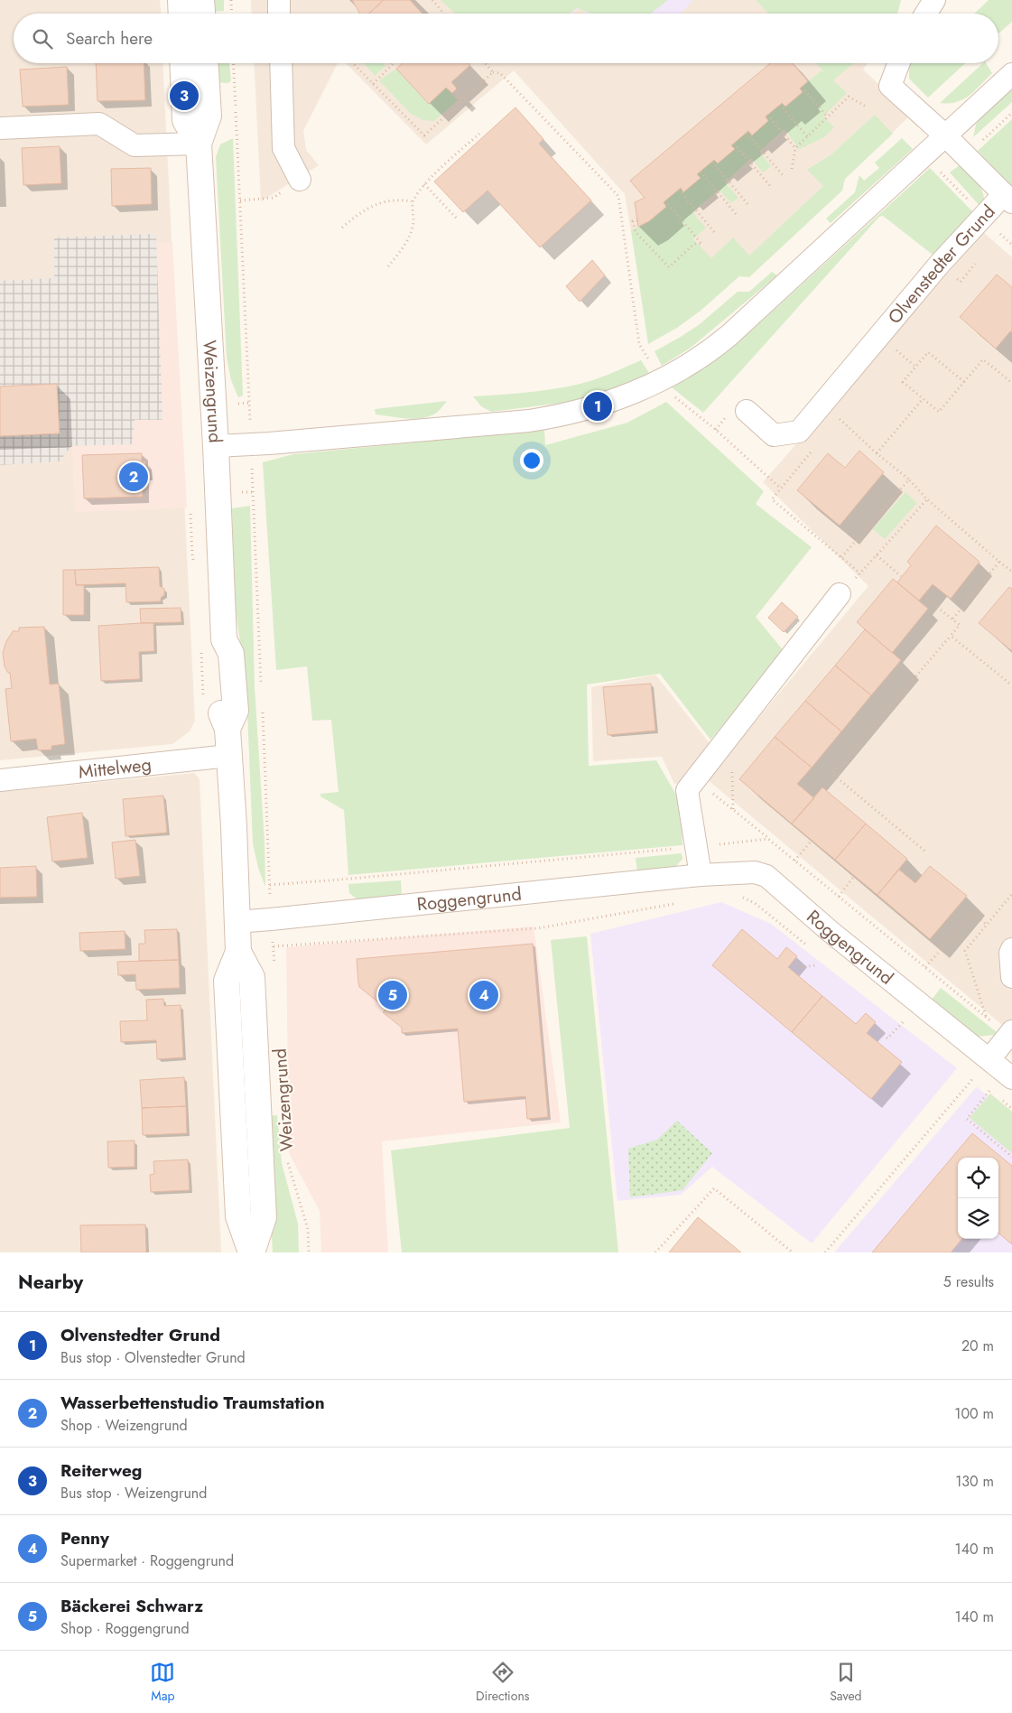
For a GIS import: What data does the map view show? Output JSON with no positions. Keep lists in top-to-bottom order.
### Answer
{
  "streets": {
    "main road": ["Weizengrund"],
    "street": ["Olvenstedter Grund", "Mittelweg", "Roggengrund"]
  },
  "crossings": [
    ["Weizengrund", "Mittelweg"],
    ["Weizengrund", "Roggengrund"]
  ],
  "page": {
    "search": "Search here",
    "pins": [
      "3",
      "1",
      "2",
      "4",
      "5"
    ],
    "heading": ["Nearby", "5 results"],
    "list": [
      {
        "mark": "1",
        "name": "Olvenstedter Grund",
        "note": "Bus stop · Olvenstedter Grund",
        "value": "20 m"
      },
      {
        "mark": "2",
        "name": "Wasserbettenstudio Traumstation",
        "note": "Shop · Weizengrund",
        "value": "100 m"
      },
      {
        "mark": "3",
        "name": "Reiterweg",
        "note": "Bus stop · Weizengrund",
        "value": "130 m"
      },
      {
        "mark": "4",
        "name": "Penny",
        "note": "Supermarket · Roggengrund",
        "value": "140 m"
      },
      {
        "mark": "5",
        "name": "Bäckerei Schwarz",
        "note": "Shop · Roggengrund",
        "value": "140 m"
      }
    ],
    "nav": ["Map", "Directions", "Saved"]
  }
}
